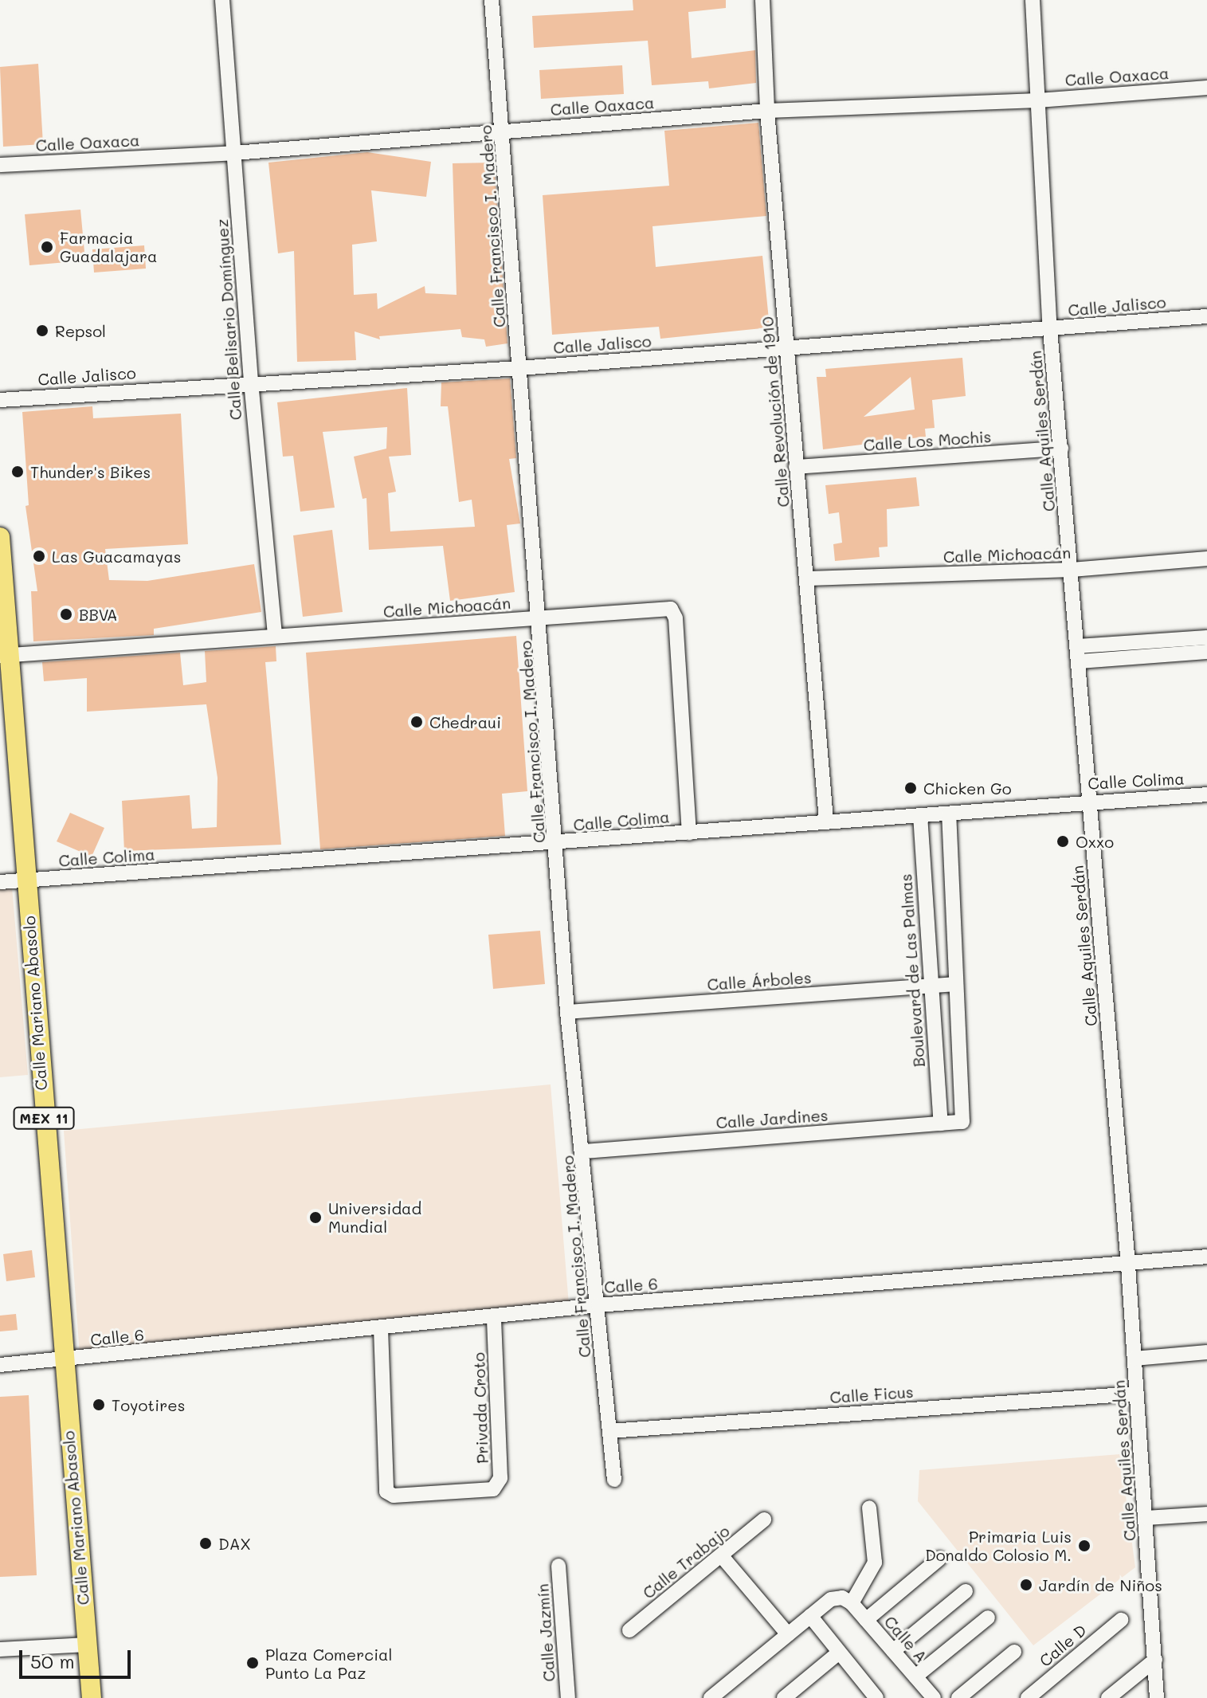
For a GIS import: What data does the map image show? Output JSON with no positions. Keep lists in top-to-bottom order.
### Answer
{
  "streets": {
    "main road": ["Calle Mariano Abasolo", "MEX 11"],
    "street": [
      "Calle Oaxaca",
      "Calle Francisco I. Madero",
      "Calle Jalisco",
      "Calle Belisario Domínguez",
      "Calle Revolución de 1910",
      "Calle Aquiles Serdán",
      "Calle Los Mochis",
      "Calle Michoacán",
      "Calle Colima",
      "Boulevard de Las Palmas",
      "Calle Árboles",
      "Calle Jardines",
      "Calle 6",
      "Calle Ficus",
      "Privada Croto",
      "Calle Trabajo",
      "Calle Jazmín",
      "Calle A",
      "Calle D"
    ]
  },
  "crossings": [
    ["Calle Oaxaca", "Calle Francisco I. Madero"],
    ["Calle Oaxaca", "Calle Belisario Domínguez"],
    ["Calle Oaxaca", "Calle Revolución de 1910"],
    ["Calle Oaxaca", "Calle Aquiles Serdán"],
    ["Calle Francisco I. Madero", "Calle Jalisco"],
    ["Calle Francisco I. Madero", "Calle Michoacán"],
    ["Calle Francisco I. Madero", "Calle Colima"],
    ["Calle Francisco I. Madero", "Calle Árboles"],
    ["Calle Francisco I. Madero", "Calle Jardines"],
    ["Calle Francisco I. Madero", "Calle 6"],
    ["Calle Francisco I. Madero", "Calle Ficus"],
    ["Calle Jalisco", "Calle Belisario Domínguez"],
    ["Calle Jalisco", "Calle Revolución de 1910"],
    ["Calle Jalisco", "Calle Aquiles Serdán"],
    ["Calle Belisario Domínguez", "Calle Michoacán"],
    ["Calle Revolución de 1910", "Calle Los Mochis"],
    ["Calle Revolución de 1910", "Calle Michoacán"],
    ["Calle Revolución de 1910", "Calle Colima"],
    ["Calle Aquiles Serdán", "Calle Los Mochis"],
    ["Calle Aquiles Serdán", "Calle Michoacán"],
    ["Calle Aquiles Serdán", "Calle Colima"],
    ["Calle Aquiles Serdán", "Calle 6"],
    ["Calle Aquiles Serdán", "Calle Ficus"],
    ["Calle Michoacán", "Calle Colima"],
    ["Calle Michoacán", "Calle Mariano Abasolo"],
    ["Calle Colima", "Boulevard de Las Palmas"],
    ["Calle Colima", "Calle Mariano Abasolo"],
    ["Boulevard de Las Palmas", "Calle Árboles"],
    ["Boulevard de Las Palmas", "Calle Jardines"],
    ["Calle Árboles", "Calle Jardines"],
    ["Calle Mariano Abasolo", "Calle 6"],
    ["Calle 6", "Privada Croto"]
  ],
  "places": [
    "Farmacia Guadalajara",
    "Repsol",
    "Thunder's Bikes",
    "Las Guacamayas",
    "BBVA",
    "Chedraui",
    "Chicken Go",
    "Oxxo",
    "Universidad Mundial",
    "Toyotires",
    "DAX",
    "Primaria Luis Donaldo Colosio M.",
    "Jardín de Niños",
    "Plaza Comercial Punto La Paz"
  ],
  "scale_bar": "50 m"
}
